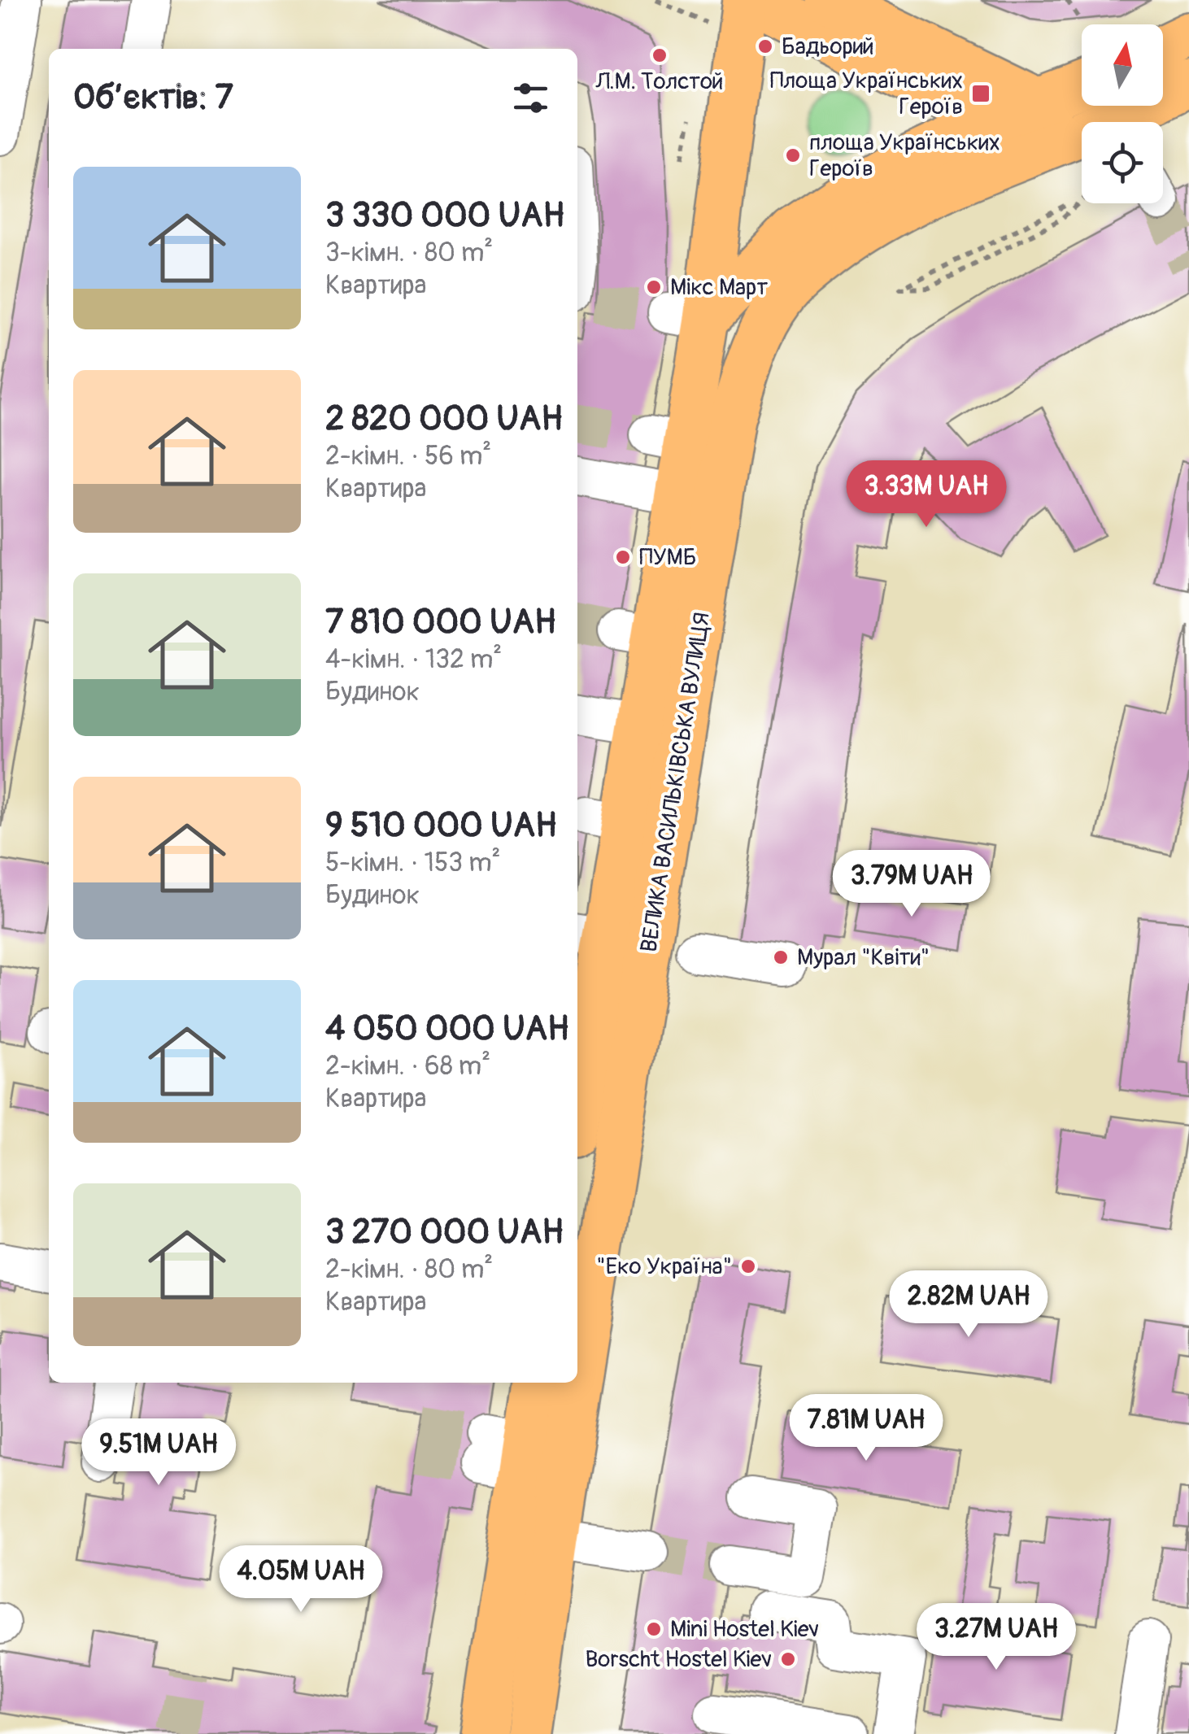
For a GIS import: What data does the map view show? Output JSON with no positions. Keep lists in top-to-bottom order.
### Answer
{
  "streets": {
    "main road": ["ВЕЛИКА ВАСИЛЬКІВСЬКА ВУЛИЦЯ"]
  },
  "places": {
    "other": [
      "Бадьорий",
      "Л.М. Толстой",
      "площа Українських Героїв",
      "Мікс Март",
      "ПУМБ",
      "Мурал \"Квіти\"",
      "\"Еко Україна\"",
      "Mini Hostel Kiev",
      "Borscht Hostel Kiev"
    ],
    "transit": ["Площа Українських Героїв"]
  },
  "north": "top",
  "page": {
    "heading": "Об’єктів: 7",
    "list": [
      {
        "name": "3 330 000 UAH",
        "note": "3-кімн. · 80 m² · Квартира"
      },
      {
        "name": "2 820 000 UAH",
        "note": "2-кімн. · 56 m² · Квартира"
      },
      {
        "name": "7 810 000 UAH",
        "note": "4-кімн. · 132 m² · Будинок"
      },
      {
        "name": "9 510 000 UAH",
        "note": "5-кімн. · 153 m² · Будинок"
      },
      {
        "name": "4 050 000 UAH",
        "note": "2-кімн. · 68 m² · Квартира"
      },
      {
        "name": "3 270 000 UAH",
        "note": "2-кімн. · 80 m² · Квартира"
      }
    ],
    "price": [
      "3.33M UAH",
      "3.79M UAH",
      "2.82M UAH",
      "7.81M UAH",
      "9.51M UAH",
      "4.05M UAH",
      "3.27M UAH"
    ]
  }
}
